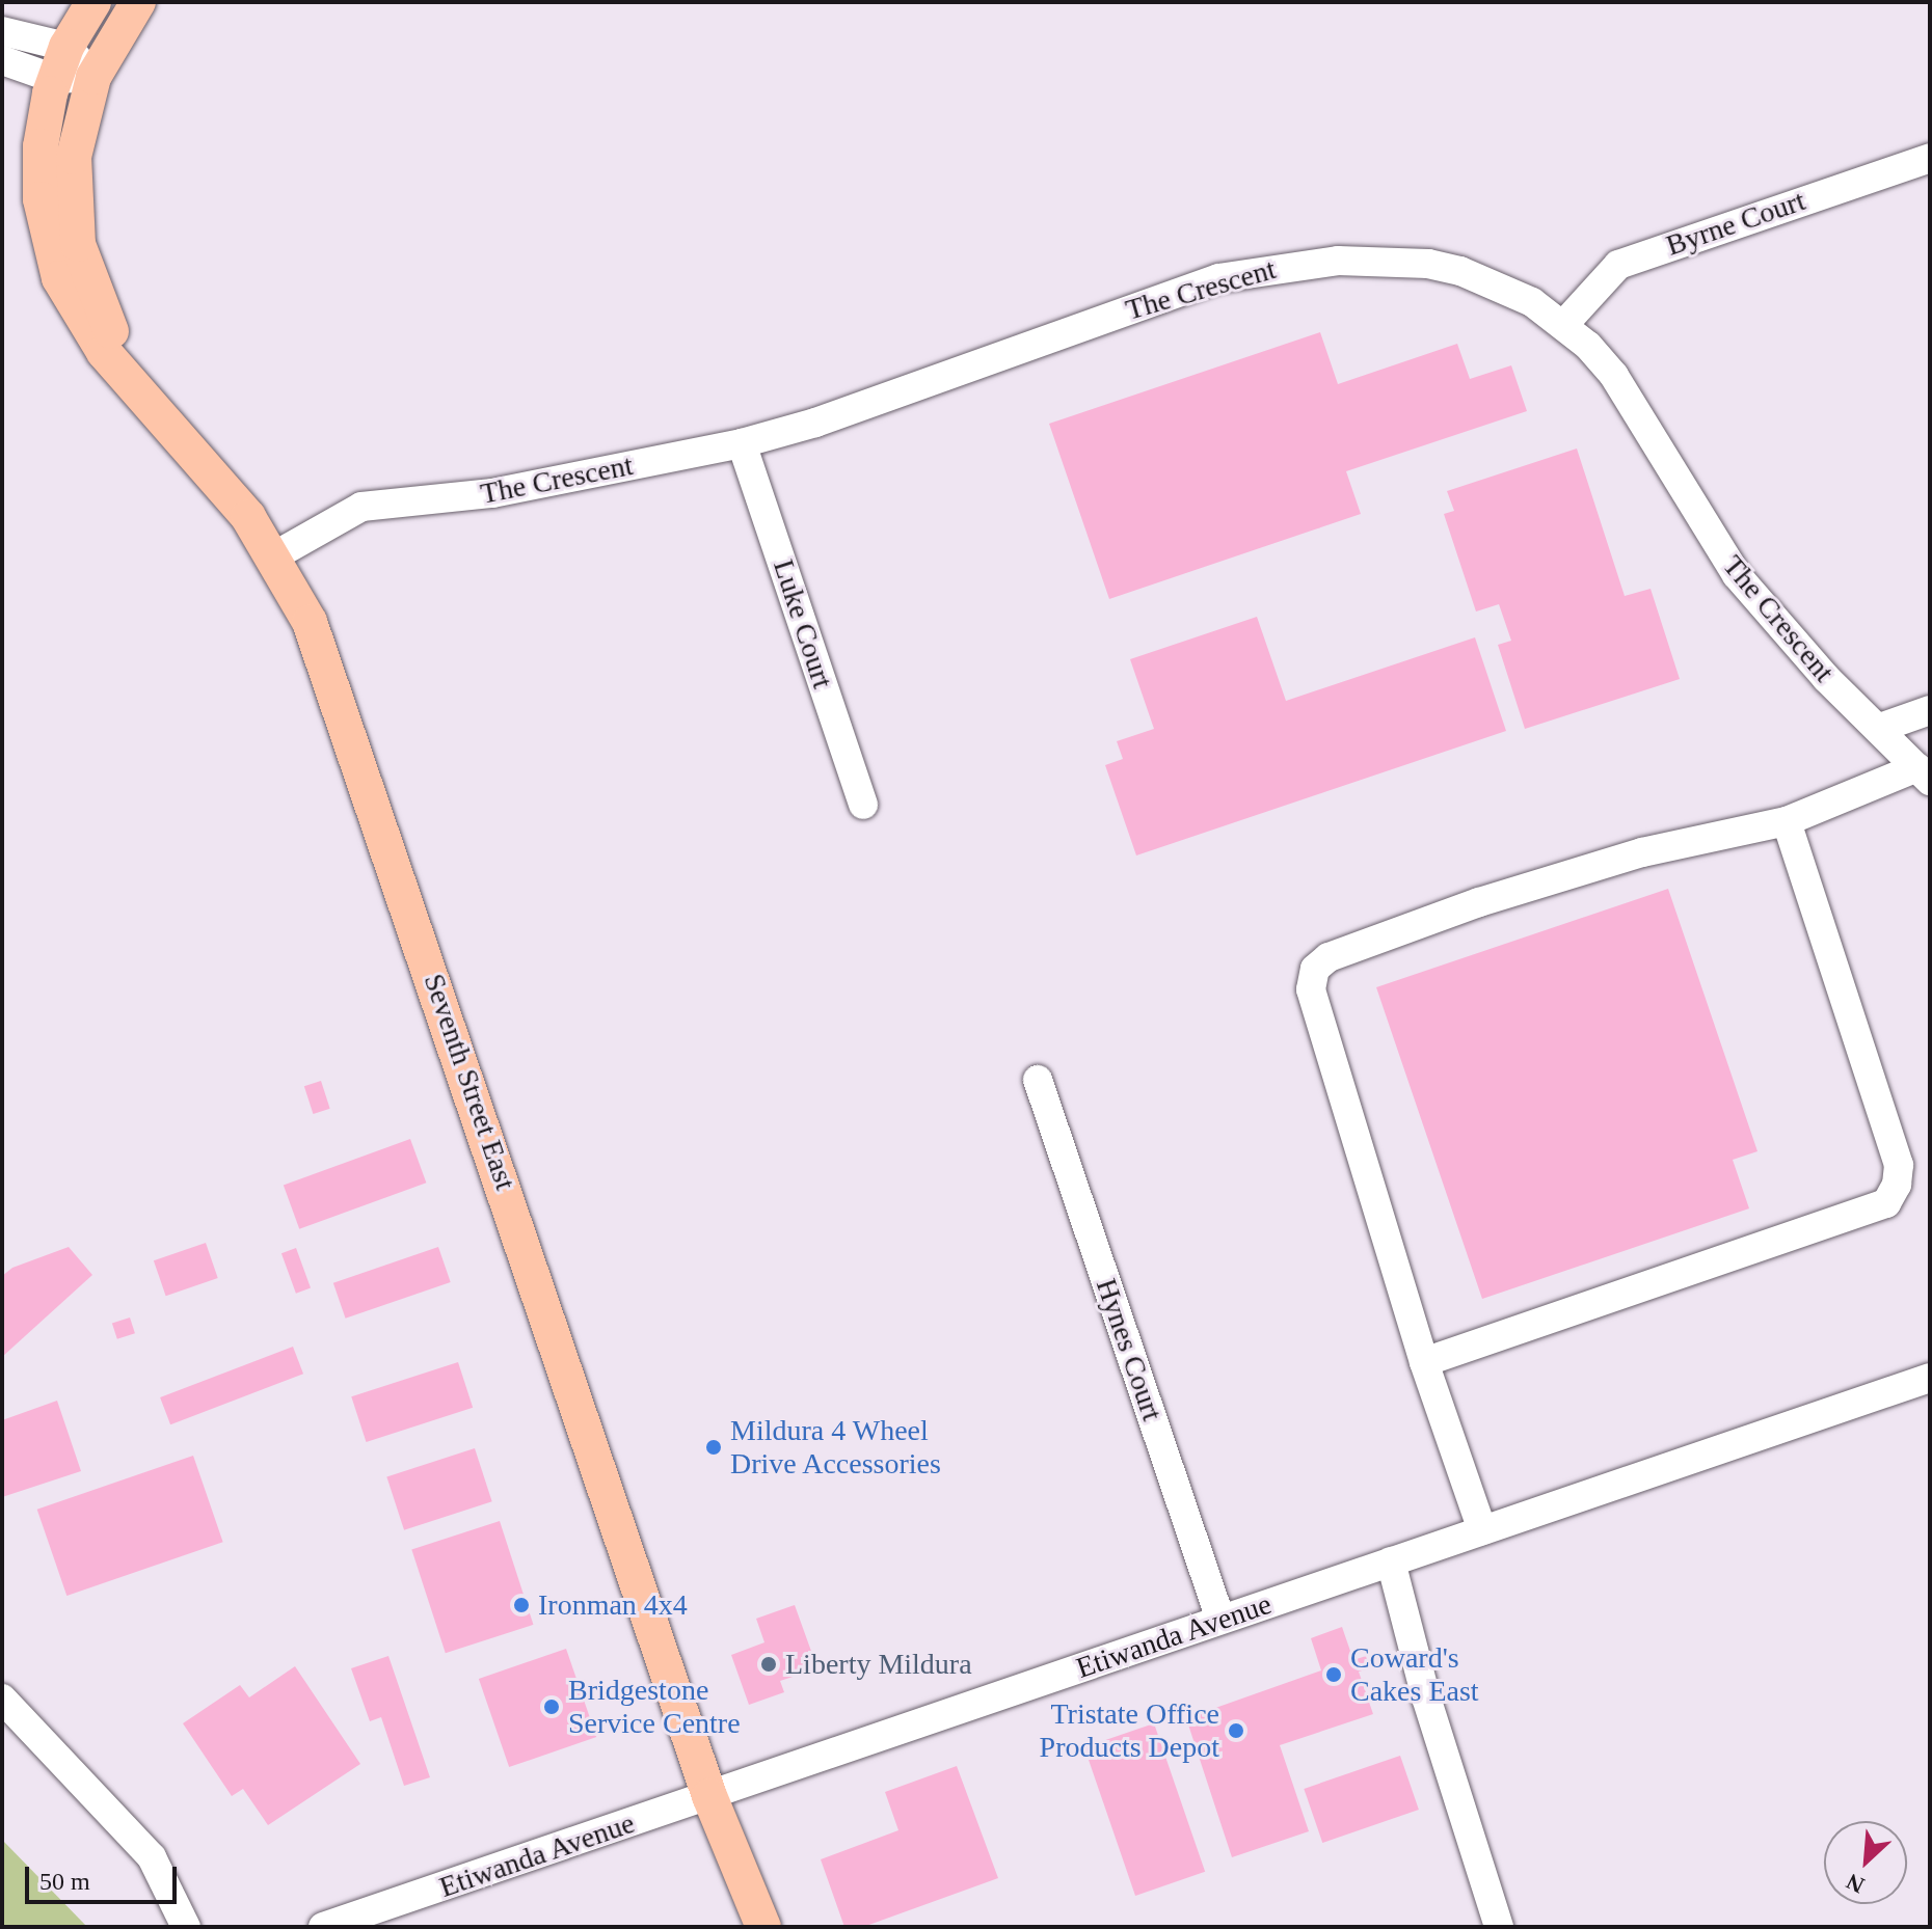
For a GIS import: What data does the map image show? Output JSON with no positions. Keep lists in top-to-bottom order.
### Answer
{
  "streets": {
    "main road": ["Seventh Street East"],
    "street": [
      "Byrne Court",
      "The Crescent",
      "Luke Court",
      "Hynes Court",
      "Etiwanda Avenue"
    ]
  },
  "crossings": [
    ["Byrne Court", "The Crescent"],
    ["The Crescent", "Luke Court"],
    ["The Crescent", "Seventh Street East"],
    ["Seventh Street East", "Etiwanda Avenue"],
    ["Hynes Court", "Etiwanda Avenue"]
  ],
  "places": [
    "Mildura 4 Wheel Drive Accessories",
    "Ironman 4x4",
    "Liberty Mildura",
    "Coward's Cakes East",
    "Bridgestone Service Centre",
    "Tristate Office Products Depot"
  ],
  "scale_bar": "50 m",
  "north": "bottom left"
}
